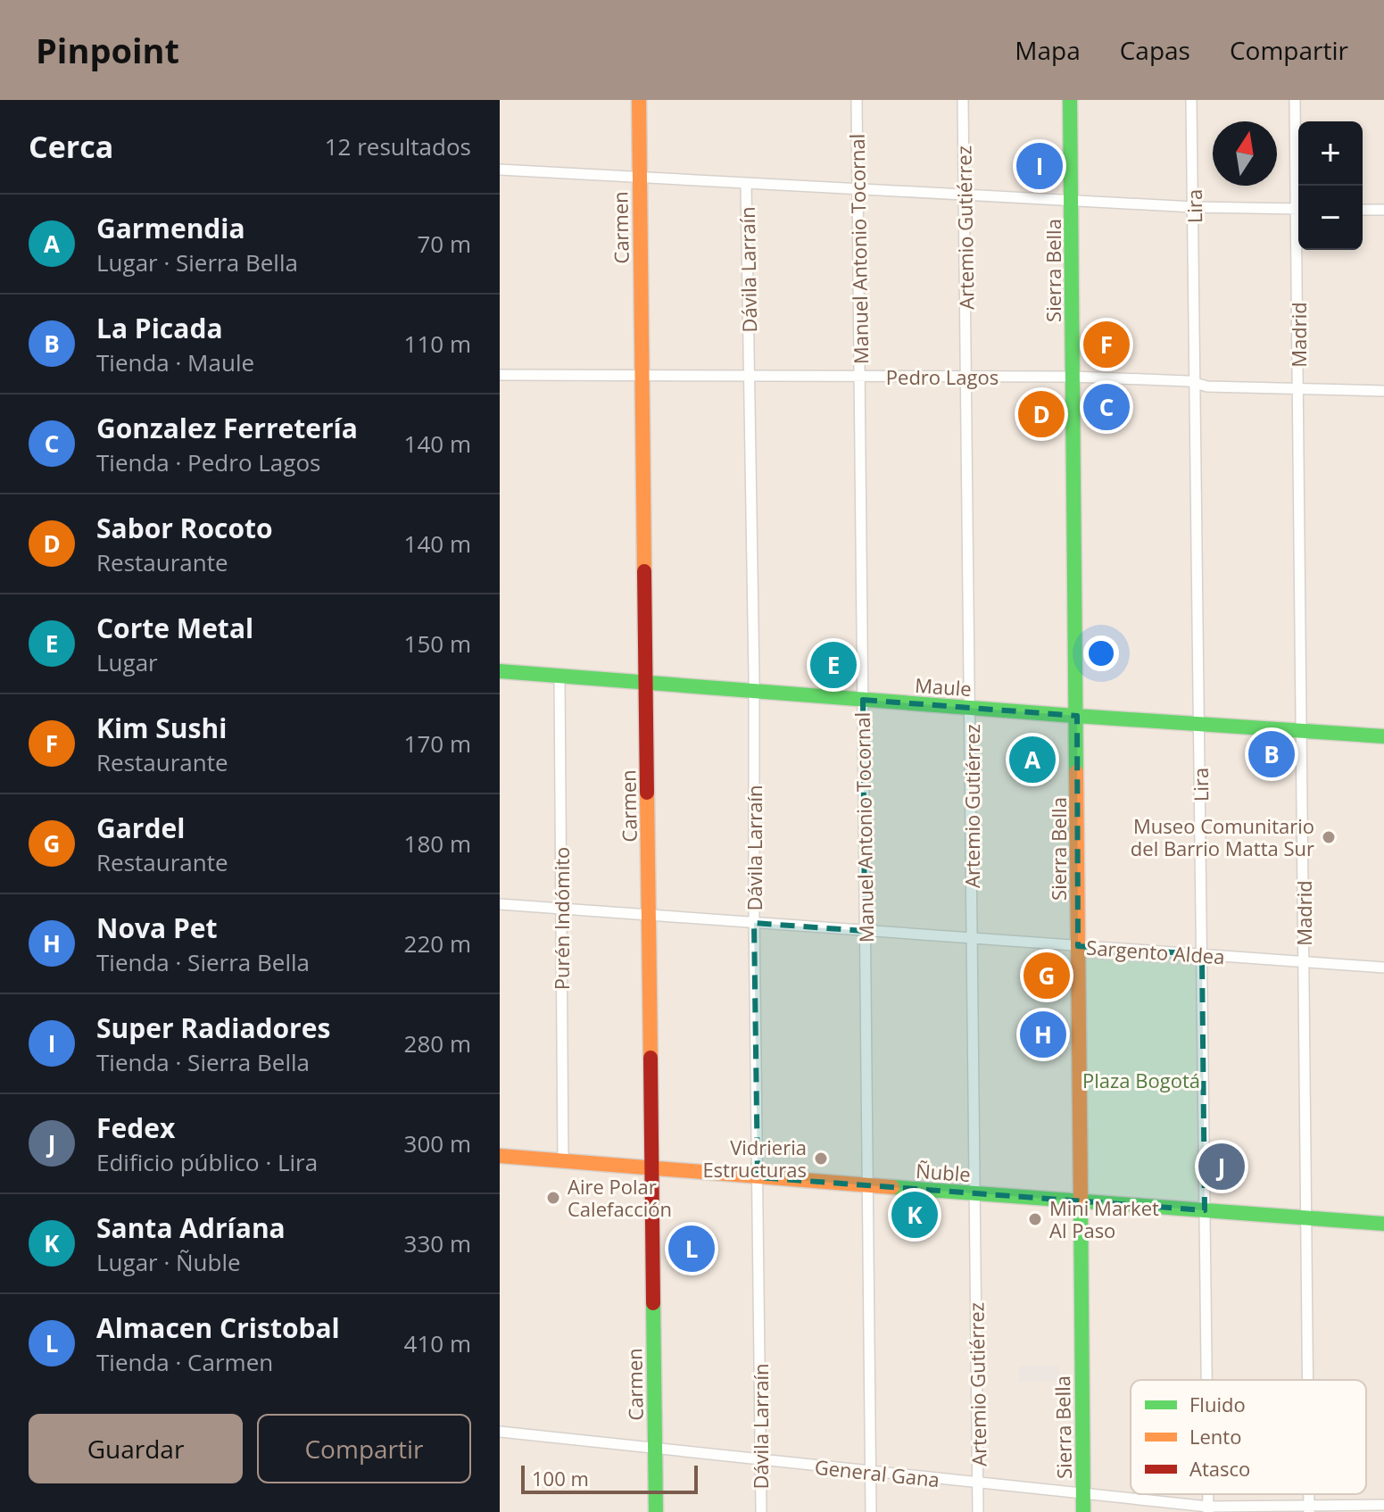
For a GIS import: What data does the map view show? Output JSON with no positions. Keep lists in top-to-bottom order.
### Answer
{
  "streets": {
    "main road": [
      "Carmen",
      "Sierra Bella",
      "Maule",
      "Ñuble"
    ],
    "street": [
      "Lira",
      "Artemio Gutiérrez",
      "Manuel Antonio Tocornal",
      "Dávila Larraín",
      "Madrid",
      "Pedro Lagos",
      "Purén Indómito",
      "Sargento Aldea",
      "General Gana"
    ]
  },
  "crossings": [
    ["Lira", "Pedro Lagos"],
    ["Lira", "Maule"],
    ["Lira", "Sargento Aldea"],
    ["Lira", "Ñuble"],
    ["Carmen", "Pedro Lagos"],
    ["Carmen", "Maule"],
    ["Carmen", "Sargento Aldea"],
    ["Carmen", "Ñuble"],
    ["Carmen", "General Gana"],
    ["Artemio Gutiérrez", "Pedro Lagos"],
    ["Artemio Gutiérrez", "Maule"],
    ["Artemio Gutiérrez", "Sargento Aldea"],
    ["Artemio Gutiérrez", "Ñuble"],
    ["Artemio Gutiérrez", "General Gana"],
    ["Manuel Antonio Tocornal", "Pedro Lagos"],
    ["Manuel Antonio Tocornal", "Maule"],
    ["Manuel Antonio Tocornal", "Sargento Aldea"],
    ["Manuel Antonio Tocornal", "Ñuble"],
    ["Manuel Antonio Tocornal", "General Gana"],
    ["Dávila Larraín", "Pedro Lagos"],
    ["Dávila Larraín", "Maule"],
    ["Dávila Larraín", "Sargento Aldea"],
    ["Dávila Larraín", "Ñuble"],
    ["Dávila Larraín", "General Gana"],
    ["Sierra Bella", "Pedro Lagos"],
    ["Sierra Bella", "Maule"],
    ["Sierra Bella", "Sargento Aldea"],
    ["Sierra Bella", "Ñuble"],
    ["Sierra Bella", "General Gana"],
    ["Madrid", "Pedro Lagos"],
    ["Madrid", "Maule"],
    ["Madrid", "Sargento Aldea"],
    ["Madrid", "Ñuble"],
    ["Maule", "Purén Indómito"],
    ["Purén Indómito", "Sargento Aldea"],
    ["Purén Indómito", "Ñuble"]
  ],
  "parks": ["Plaza Bogotá"],
  "places": [
    "Museo Comunitario del Barrio Matta Sur",
    "Vidrieria Estructuras",
    "Aire Polar Calefacción",
    "Mini Market Al Paso"
  ],
  "legend": ["Fluido", "Lento", "Atasco"],
  "scale_bar": "100 m",
  "north": "top",
  "page": {
    "header": "Pinpoint",
    "nav": ["Mapa", "Capas", "Compartir"],
    "heading": ["Cerca", "12 resultados"],
    "map_buttons": ["+", "−"],
    "pins": [
      "I",
      "F",
      "C",
      "D",
      "E",
      "B",
      "A",
      "G",
      "H",
      "J",
      "K",
      "L"
    ],
    "list": [
      {
        "mark": "A",
        "name": "Garmendia",
        "note": "Lugar · Sierra Bella",
        "value": "70 m"
      },
      {
        "mark": "B",
        "name": "La Picada",
        "note": "Tienda · Maule",
        "value": "110 m"
      },
      {
        "mark": "C",
        "name": "Gonzalez Ferretería",
        "note": "Tienda · Pedro Lagos",
        "value": "140 m"
      },
      {
        "mark": "D",
        "name": "Sabor Rocoto",
        "note": "Restaurante",
        "value": "140 m"
      },
      {
        "mark": "E",
        "name": "Corte Metal",
        "note": "Lugar",
        "value": "150 m"
      },
      {
        "mark": "F",
        "name": "Kim Sushi",
        "note": "Restaurante",
        "value": "170 m"
      },
      {
        "mark": "G",
        "name": "Gardel",
        "note": "Restaurante",
        "value": "180 m"
      },
      {
        "mark": "H",
        "name": "Nova Pet",
        "note": "Tienda · Sierra Bella",
        "value": "220 m"
      },
      {
        "mark": "I",
        "name": "Super Radiadores",
        "note": "Tienda · Sierra Bella",
        "value": "280 m"
      },
      {
        "mark": "J",
        "name": "Fedex",
        "note": "Edificio público · Lira",
        "value": "300 m"
      },
      {
        "mark": "K",
        "name": "Santa Adríana",
        "note": "Lugar · Ñuble",
        "value": "330 m"
      },
      {
        "mark": "L",
        "name": "Almacen Cristobal",
        "note": "Tienda · Carmen",
        "value": "410 m"
      }
    ],
    "buttons": ["Guardar", "Compartir"],
    "scale": "100 m"
  }
}
